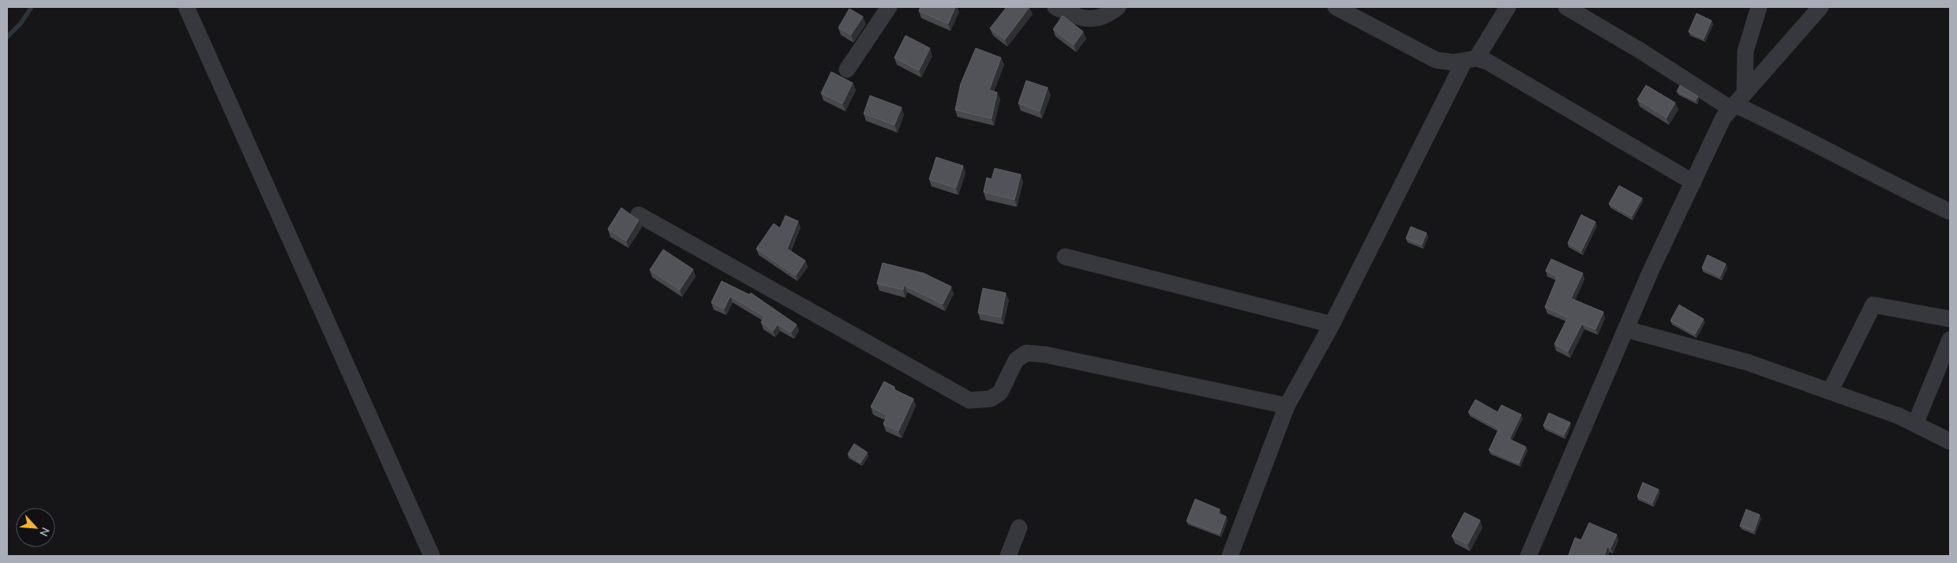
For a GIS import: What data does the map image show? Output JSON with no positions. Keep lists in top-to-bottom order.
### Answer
{
  "north": "bottom right"
}
